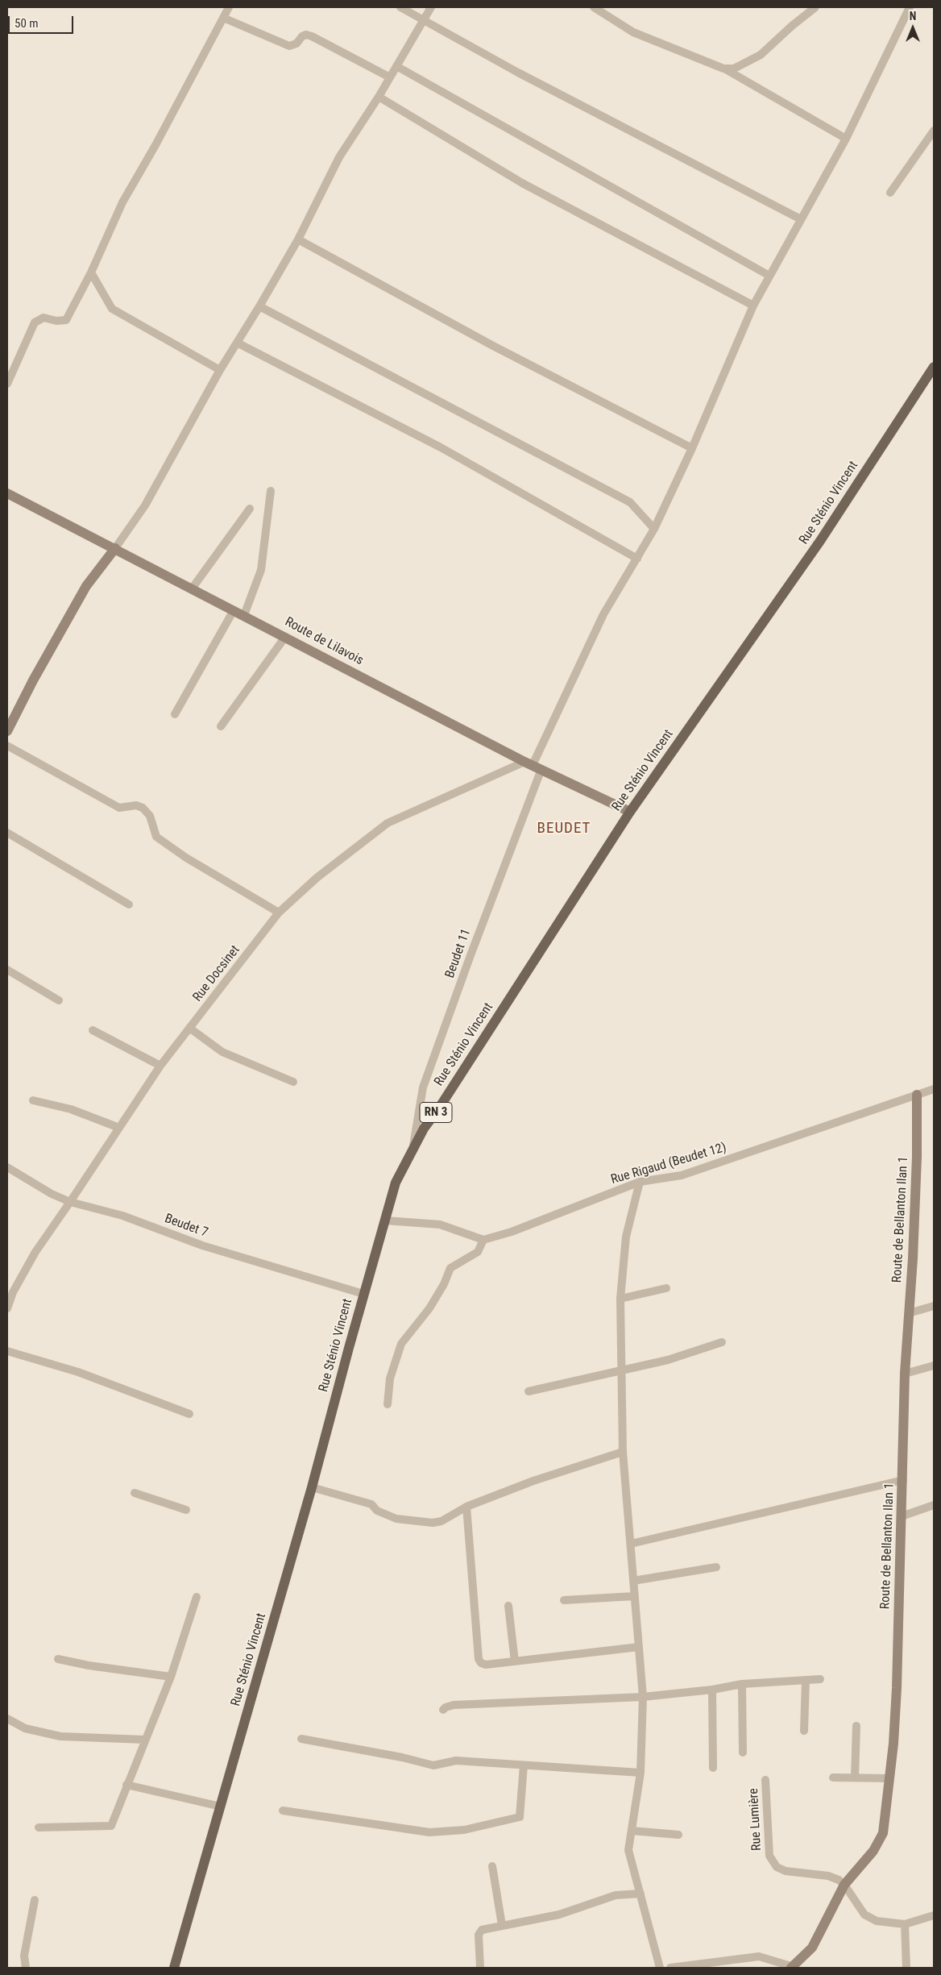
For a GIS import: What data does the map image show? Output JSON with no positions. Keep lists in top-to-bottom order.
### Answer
{
  "streets": {
    "main road": ["Rue Sténio Vincent", "RN 3"],
    "street": [
      "Route de Lilavois",
      "Beudet 11",
      "Rue Docsinet",
      "Rue Rigaud (Beudet 12)",
      "Route de Bellanton Ilan 1",
      "Beudet 7",
      "Rue Lumière"
    ]
  },
  "crossings": [
    ["Rue Sténio Vincent", "Route de Lilavois"],
    ["Rue Sténio Vincent", "Beudet 11"],
    ["Rue Sténio Vincent", "Beudet 7"],
    ["Route de Lilavois", "Beudet 11"],
    ["Route de Lilavois", "Rue Docsinet"],
    ["Beudet 11", "Rue Docsinet"],
    ["Rue Docsinet", "Beudet 7"],
    ["Rue Rigaud (Beudet 12)", "Route de Bellanton Ilan 1"],
    ["Route de Bellanton Ilan 1", "Rue Lumière"]
  ],
  "districts": ["BEUDET"],
  "scale_bar": "50 m",
  "north": "top"
}
